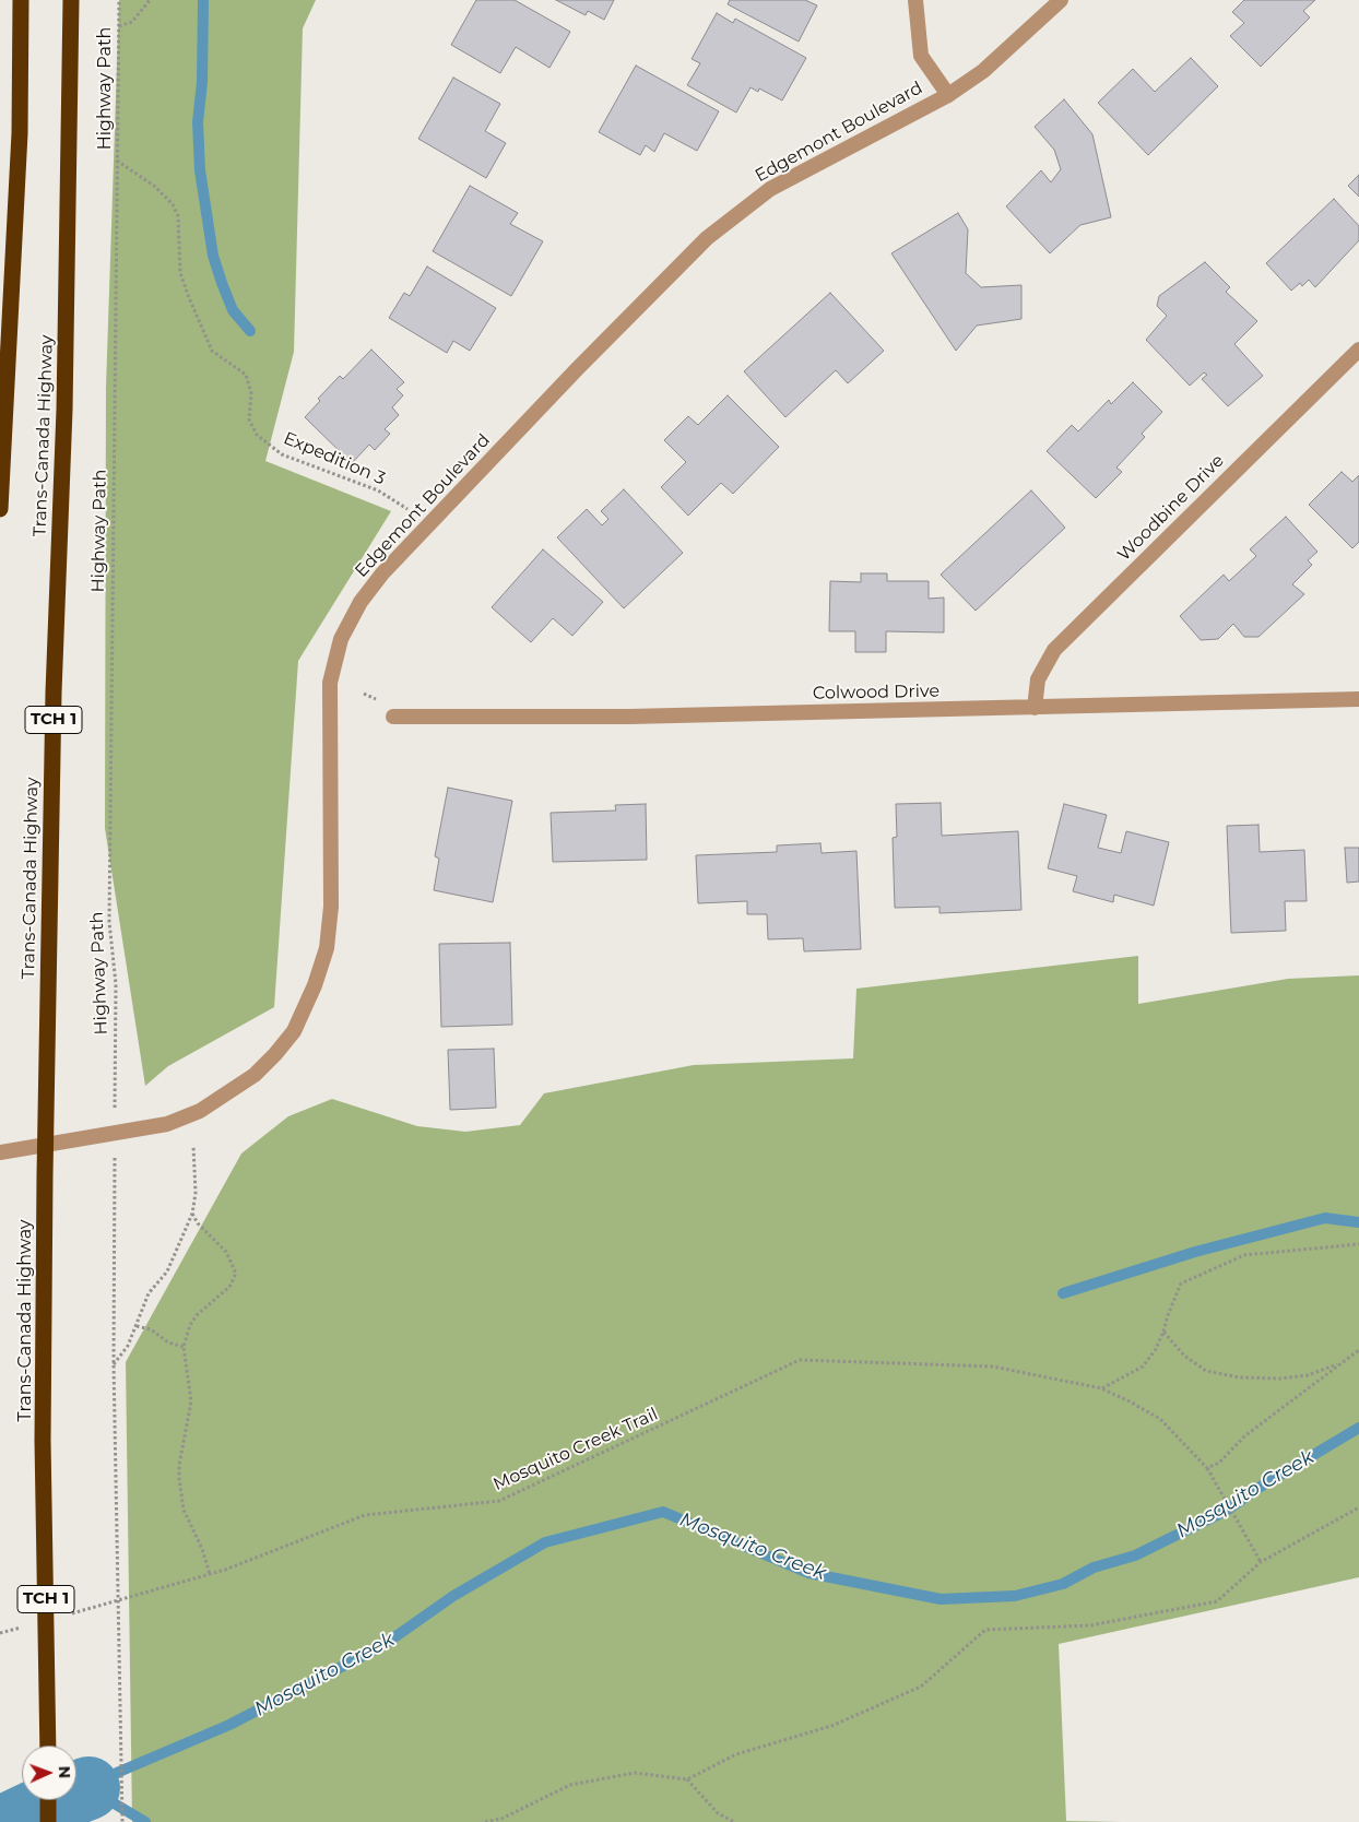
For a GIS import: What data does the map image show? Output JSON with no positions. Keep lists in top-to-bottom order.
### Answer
{
  "streets": {
    "highway": ["Trans-Canada Highway", "TCH 1"],
    "street": ["Edgemont Boulevard", "Woodbine Drive", "Colwood Drive"],
    "path": ["Highway Path", "Expedition 3", "Mosquito Creek Trail"]
  },
  "crossings": [
    ["Highway Path", "Expedition 3"],
    ["Edgemont Boulevard", "Expedition 3"],
    ["Woodbine Drive", "Colwood Drive"]
  ],
  "water": ["Mosquito Creek"],
  "north": "right"
}
